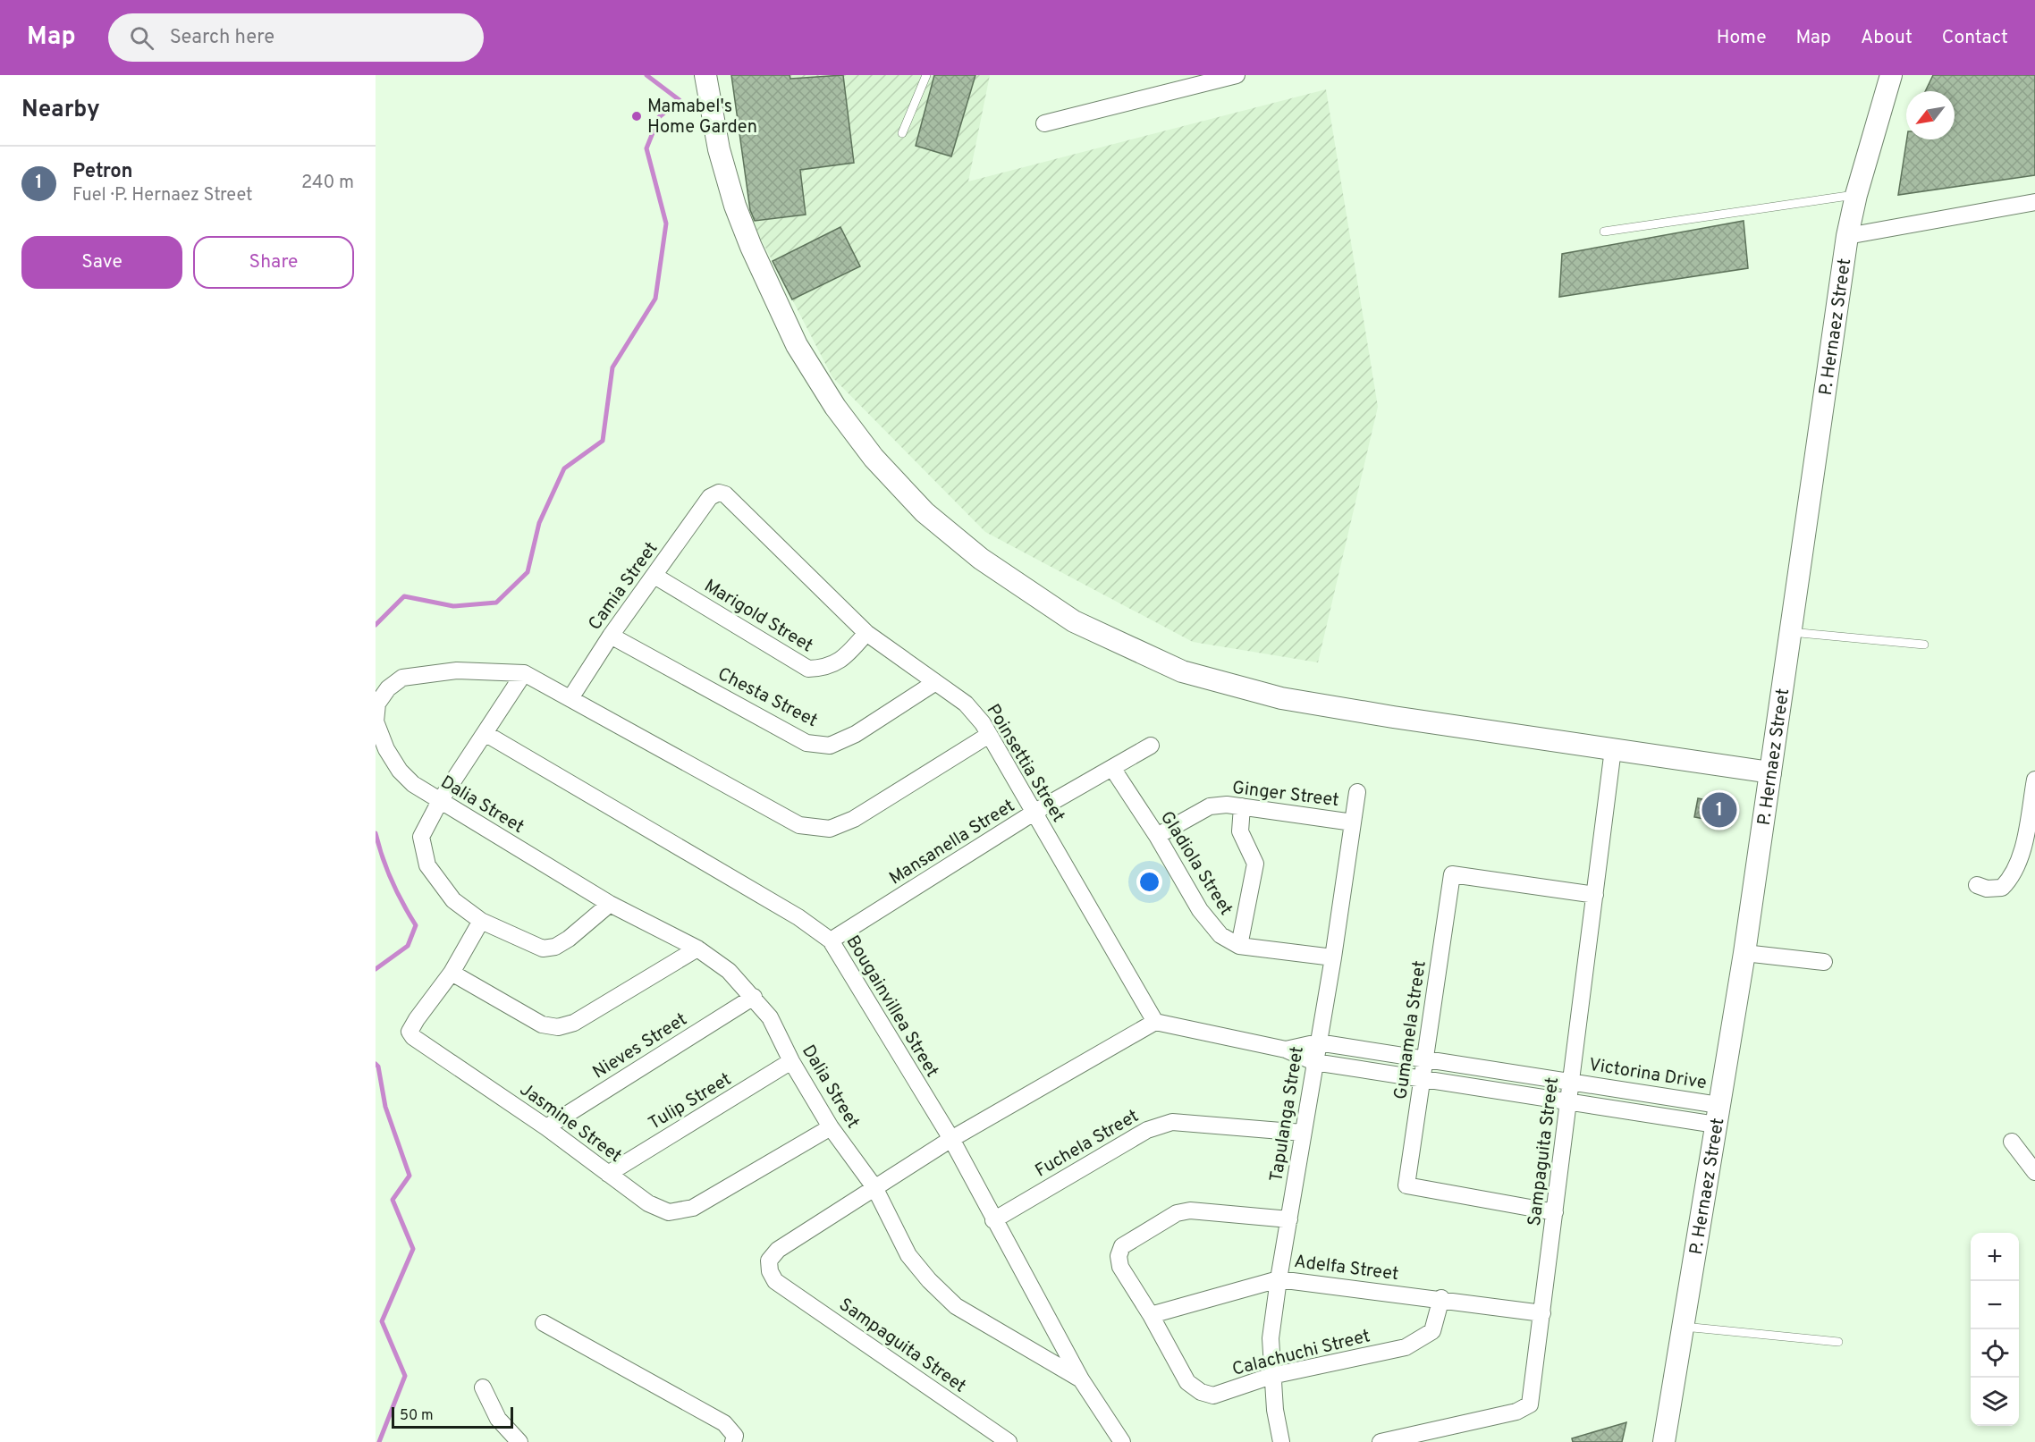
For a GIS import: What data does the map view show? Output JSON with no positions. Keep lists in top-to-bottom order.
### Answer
{
  "streets": {
    "street": [
      "P. Hernaez Street",
      "Camia Street",
      "Marigold Street",
      "Chesta Street",
      "Poinsettia Street",
      "Ginger Street",
      "Dalia Street",
      "Mansanella Street",
      "Gladiola Street",
      "Bougainvillea Street",
      "Gumamela Street",
      "Nieves Street",
      "Victorina Drive",
      "Tulip Street",
      "Tapulanga Street",
      "Jasmine Street",
      "Fuchela Street",
      "Sampaguita Street",
      "Adelfa Street",
      "Calachuchi Street"
    ]
  },
  "crossings": [
    ["P. Hernaez Street", "Victorina Drive"],
    ["Camia Street", "Marigold Street"],
    ["Camia Street", "Chesta Street"],
    ["Camia Street", "Poinsettia Street"],
    ["Camia Street", "Dalia Street"],
    ["Marigold Street", "Poinsettia Street"],
    ["Chesta Street", "Poinsettia Street"],
    ["Poinsettia Street", "Dalia Street"],
    ["Poinsettia Street", "Mansanella Street"],
    ["Poinsettia Street", "Victorina Drive"],
    ["Ginger Street", "Gladiola Street"],
    ["Ginger Street", "Tapulanga Street"],
    ["Dalia Street", "Bougainvillea Street"],
    ["Dalia Street", "Nieves Street"],
    ["Dalia Street", "Tulip Street"],
    ["Dalia Street", "Jasmine Street"],
    ["Dalia Street", "Sampaguita Street"],
    ["Mansanella Street", "Gladiola Street"],
    ["Mansanella Street", "Bougainvillea Street"],
    ["Gladiola Street", "Tapulanga Street"],
    ["Bougainvillea Street", "Fuchela Street"],
    ["Gumamela Street", "Victorina Drive"],
    ["Gumamela Street", "Sampaguita Street"],
    ["Nieves Street", "Jasmine Street"],
    ["Victorina Drive", "Tapulanga Street"],
    ["Victorina Drive", "Sampaguita Street"],
    ["Tulip Street", "Jasmine Street"],
    ["Tapulanga Street", "Fuchela Street"],
    ["Tapulanga Street", "Adelfa Street"],
    ["Tapulanga Street", "Calachuchi Street"],
    ["Sampaguita Street", "Adelfa Street"],
    ["Adelfa Street", "Calachuchi Street"]
  ],
  "places": ["Mamabel's Home Garden"],
  "scale_bar": "50 m",
  "north": "bottom left",
  "page": {
    "header": "Map",
    "search": "Search here",
    "nav": [
      "Home",
      "Map",
      "About",
      "Contact"
    ],
    "heading": "Nearby",
    "list": [
      {
        "mark": "1",
        "name": "Petron",
        "note": "Fuel · P. Hernaez Street",
        "value": "240 m"
      }
    ],
    "buttons": ["Save", "Share"],
    "pins": "1",
    "map_buttons": ["+", "−"],
    "scale": "50 m"
  }
}
